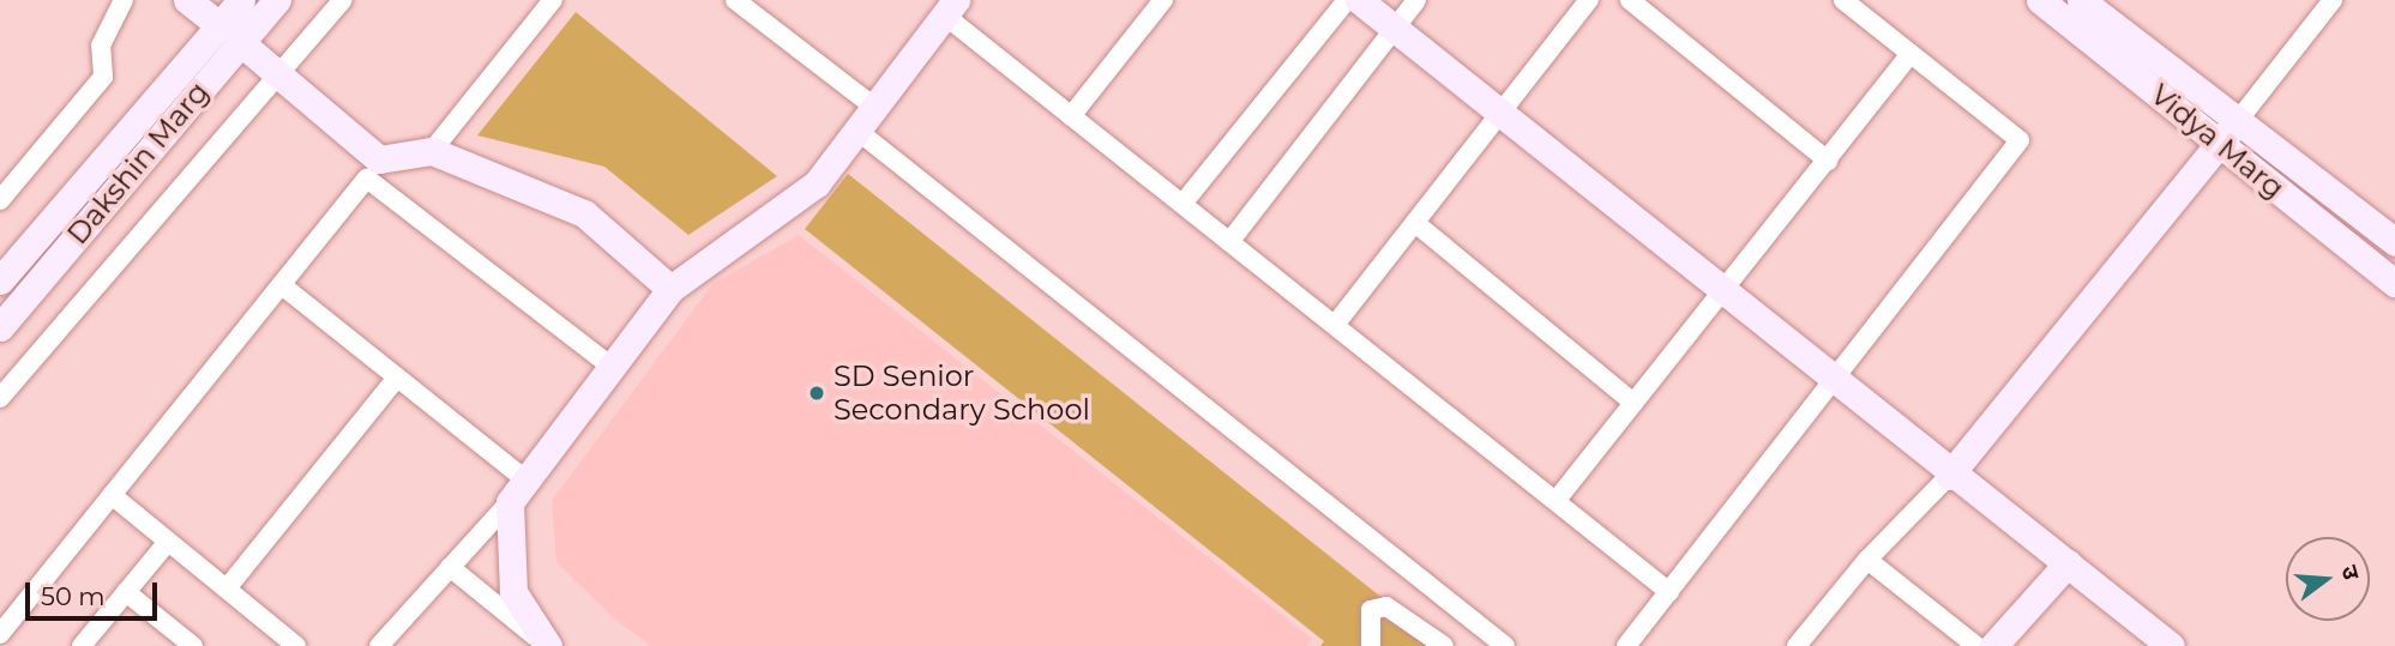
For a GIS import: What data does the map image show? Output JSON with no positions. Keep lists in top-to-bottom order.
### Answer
{
  "streets": {
    "street": ["Vidya Marg", "Dakshin Marg"]
  },
  "places": ["SD Senior Secondary School"],
  "scale_bar": "50 m",
  "north": "right"
}
